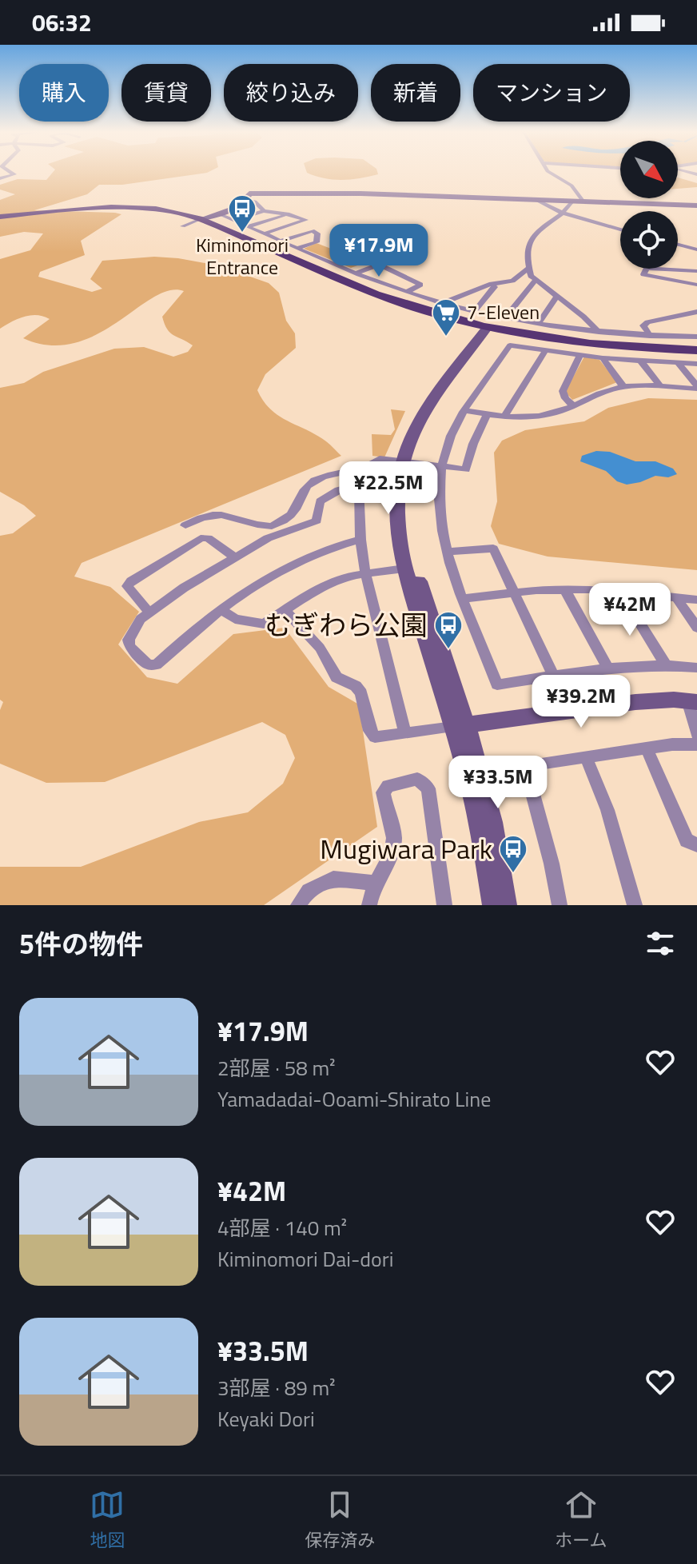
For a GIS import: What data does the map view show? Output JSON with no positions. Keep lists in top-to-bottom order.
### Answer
{
  "places": {
    "bus stop": ["Kiminomori Entrance", "むぎわら公園", "Mugiwara Park"],
    "supermarket": ["7-Eleven"]
  },
  "north": "bottom right",
  "page": {
    "status": "06:32",
    "chip": [
      "購入",
      "賃貸",
      "絞り込み",
      "新着",
      "マンション"
    ],
    "price": [
      "¥17.9M",
      "¥22.5M",
      "¥42M",
      "¥39.2M",
      "¥33.5M"
    ],
    "heading": "5件の物件",
    "list": [
      {
        "name": "¥17.9M",
        "note": "2部屋 · 58 m² · Yamadadai-Ooami-Shirato Line"
      },
      {
        "name": "¥42M",
        "note": "4部屋 · 140 m² · Kiminomori Dai-dori"
      },
      {
        "name": "¥33.5M",
        "note": "3部屋 · 89 m² · Keyaki Dori"
      }
    ],
    "tabs": ["地図", "保存済み", "ホーム"]
  }
}
